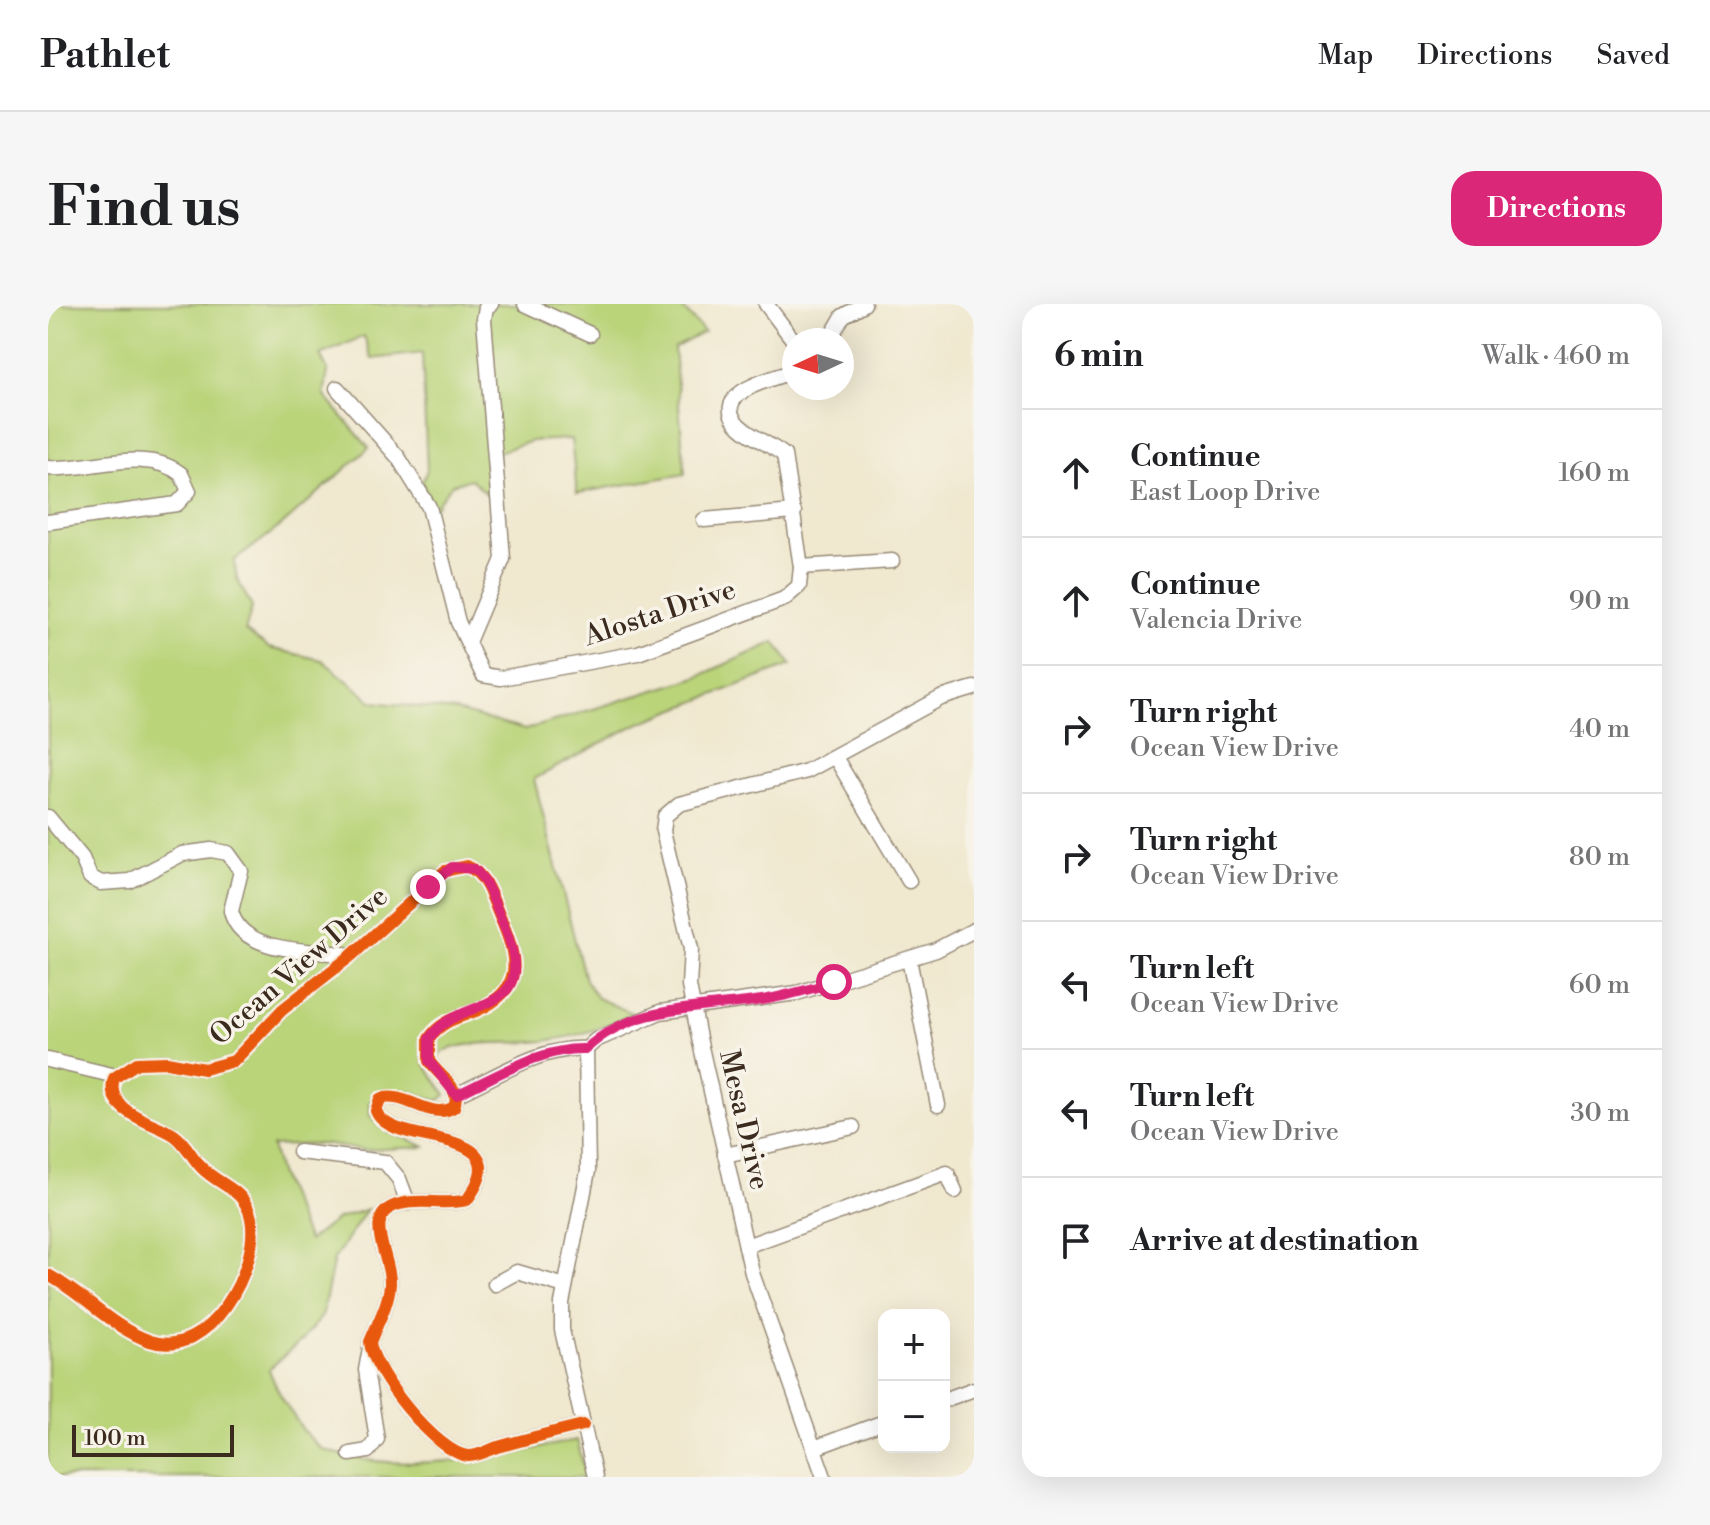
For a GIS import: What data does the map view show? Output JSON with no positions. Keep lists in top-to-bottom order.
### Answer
{
  "streets": {
    "street": ["Alosta Drive", "Ocean View Drive", "Mesa Drive"]
  },
  "scale_bar": "100 m",
  "north": "left",
  "page": {
    "header": "Pathlet",
    "nav": ["Map", "Directions", "Saved"],
    "buttons": "Directions",
    "title": "Find us",
    "heading": ["6 min", "Walk · 460 m"],
    "list": [
      ["Continue", "East Loop Drive", "160 m"],
      ["Continue", "Valencia Drive", "90 m"],
      ["Turn right", "Ocean View Drive", "40 m"],
      ["Turn right", "Ocean View Drive", "80 m"],
      ["Turn left", "Ocean View Drive", "60 m"],
      ["Turn left", "Ocean View Drive", "30 m"],
      "Arrive at destination"
    ],
    "map_buttons": ["+", "−"],
    "scale": "100 m"
  }
}
